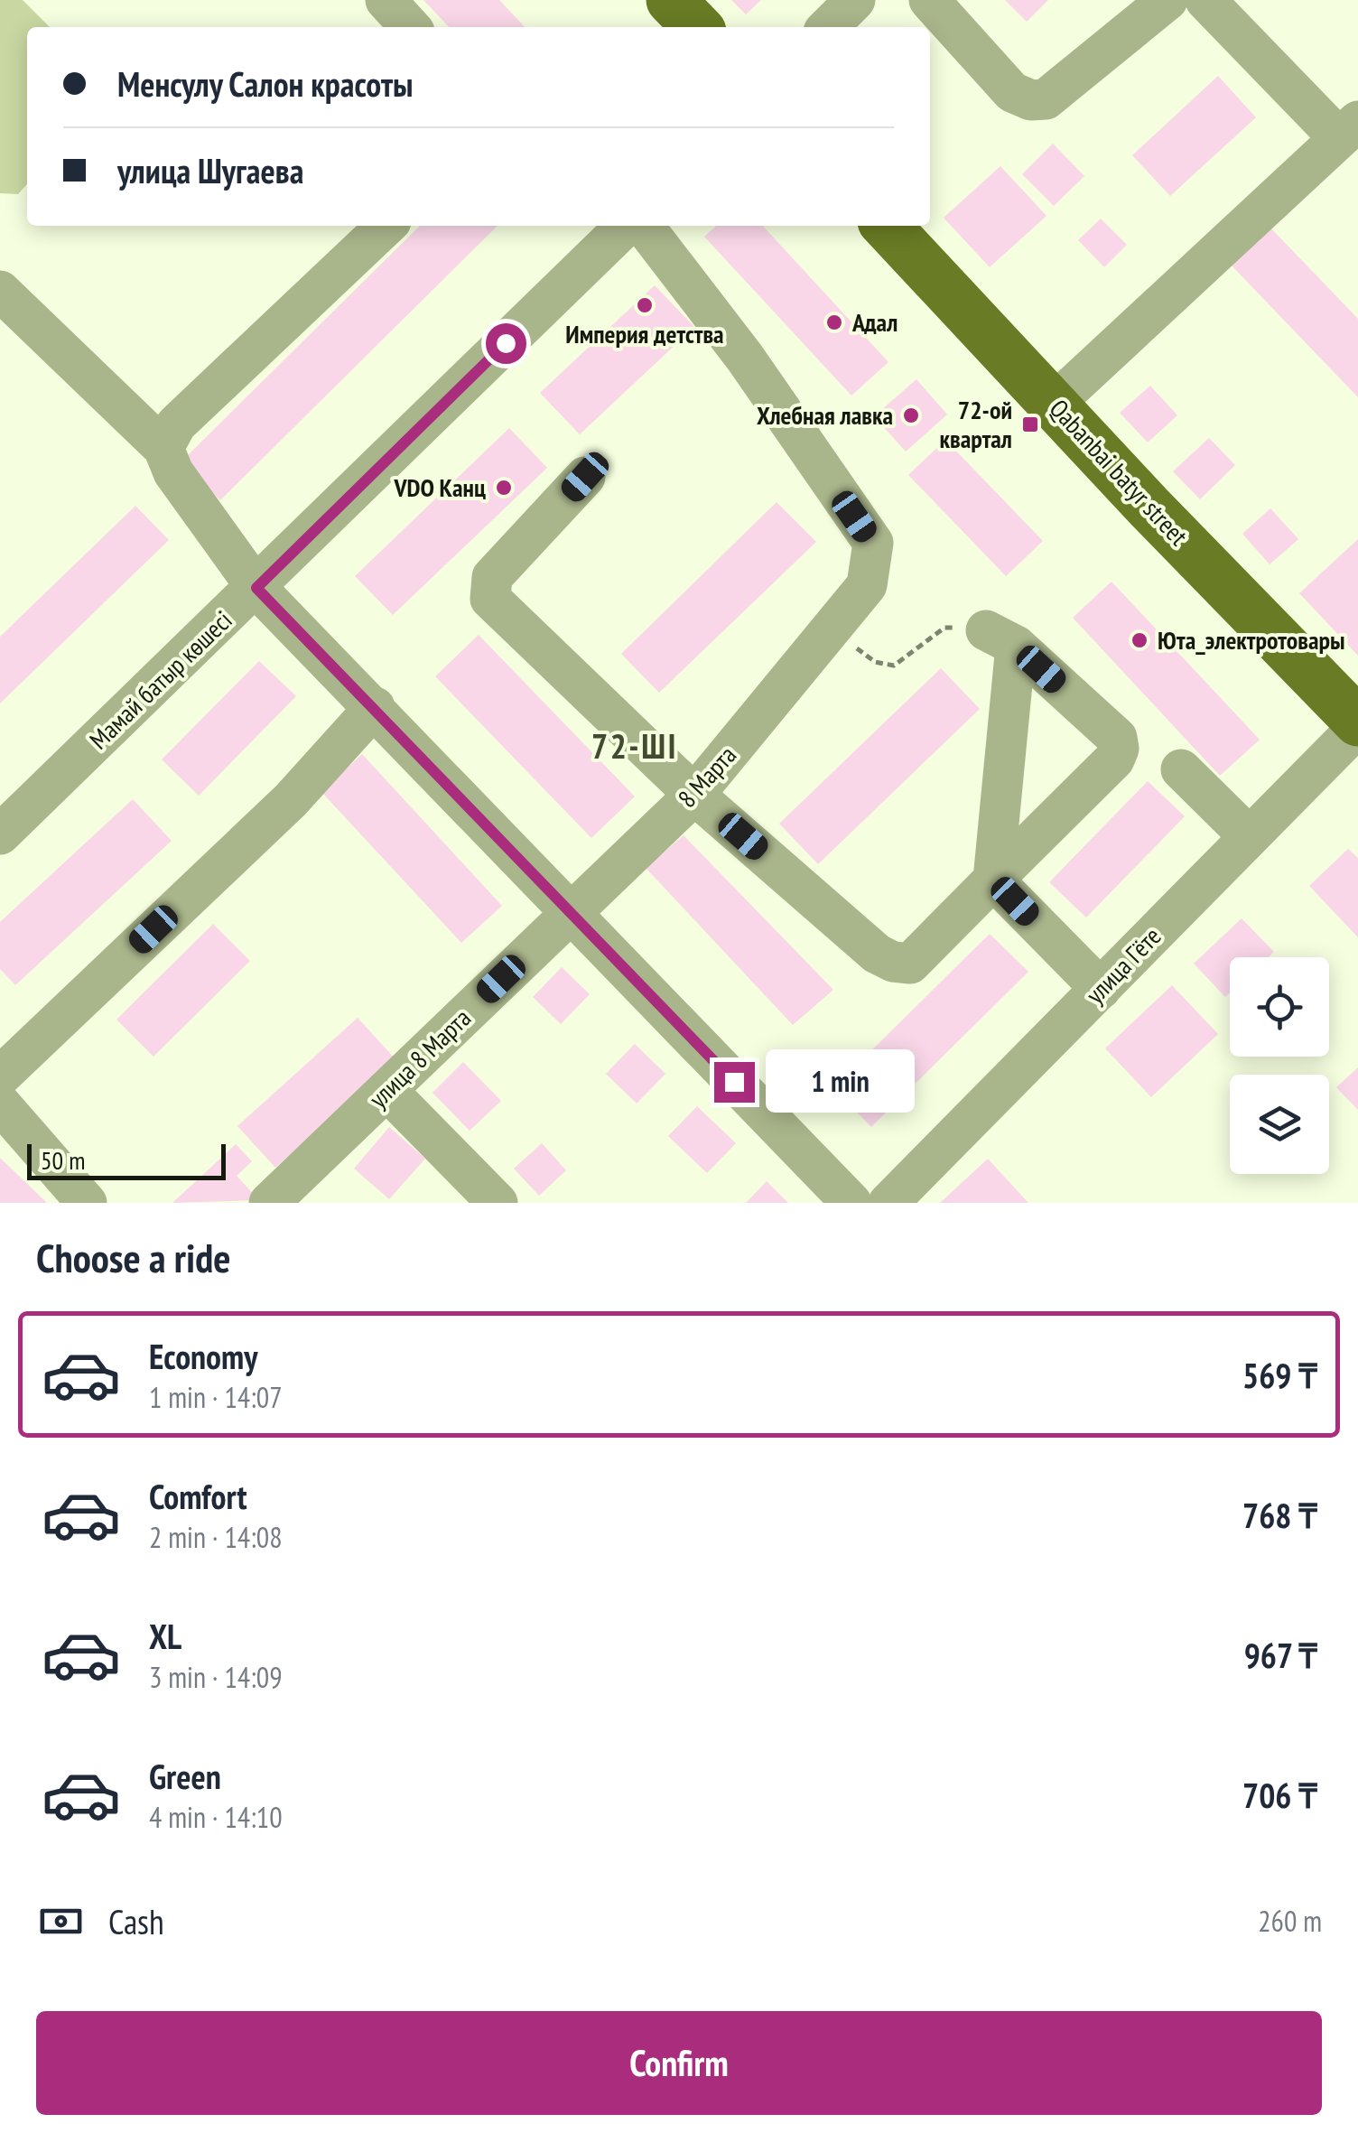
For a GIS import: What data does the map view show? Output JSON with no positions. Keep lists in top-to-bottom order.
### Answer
{
  "streets": {
    "main road": ["Qabanbai batyr street"],
    "street": [
      "Мамай батыр көшесі",
      "8 Марта",
      "улица Гёте",
      "улица 8 Марта"
    ]
  },
  "crossings": [
    ["Qabanbai batyr street", "улица Гёте"],
    ["8 Марта", "улица 8 Марта"]
  ],
  "districts": ["72-ШІ"],
  "places": {
    "other": [
      "Империя детства",
      "Адал",
      "Хлебная лавка",
      "VDO Канц",
      "Юта_электротовары"
    ],
    "transit": ["72-ой квартал"]
  },
  "scale_bar": "50 m",
  "page": {
    "banner": ["Менсулу Салон красоты", "улица Шугаева"],
    "bubble": "1 min",
    "scale": "50 m",
    "heading": "Choose a ride",
    "list": [
      {
        "name": "Economy",
        "note": "1 min · 14:07",
        "value": "569 ₸"
      },
      {
        "name": "Comfort",
        "note": "2 min · 14:08",
        "value": "768 ₸"
      },
      {
        "name": "XL",
        "note": "3 min · 14:09",
        "value": "967 ₸"
      },
      {
        "name": "Green",
        "note": "4 min · 14:10",
        "value": "706 ₸"
      }
    ],
    "pay": ["Cash", "260 m"],
    "buttons": "Confirm"
  }
}
